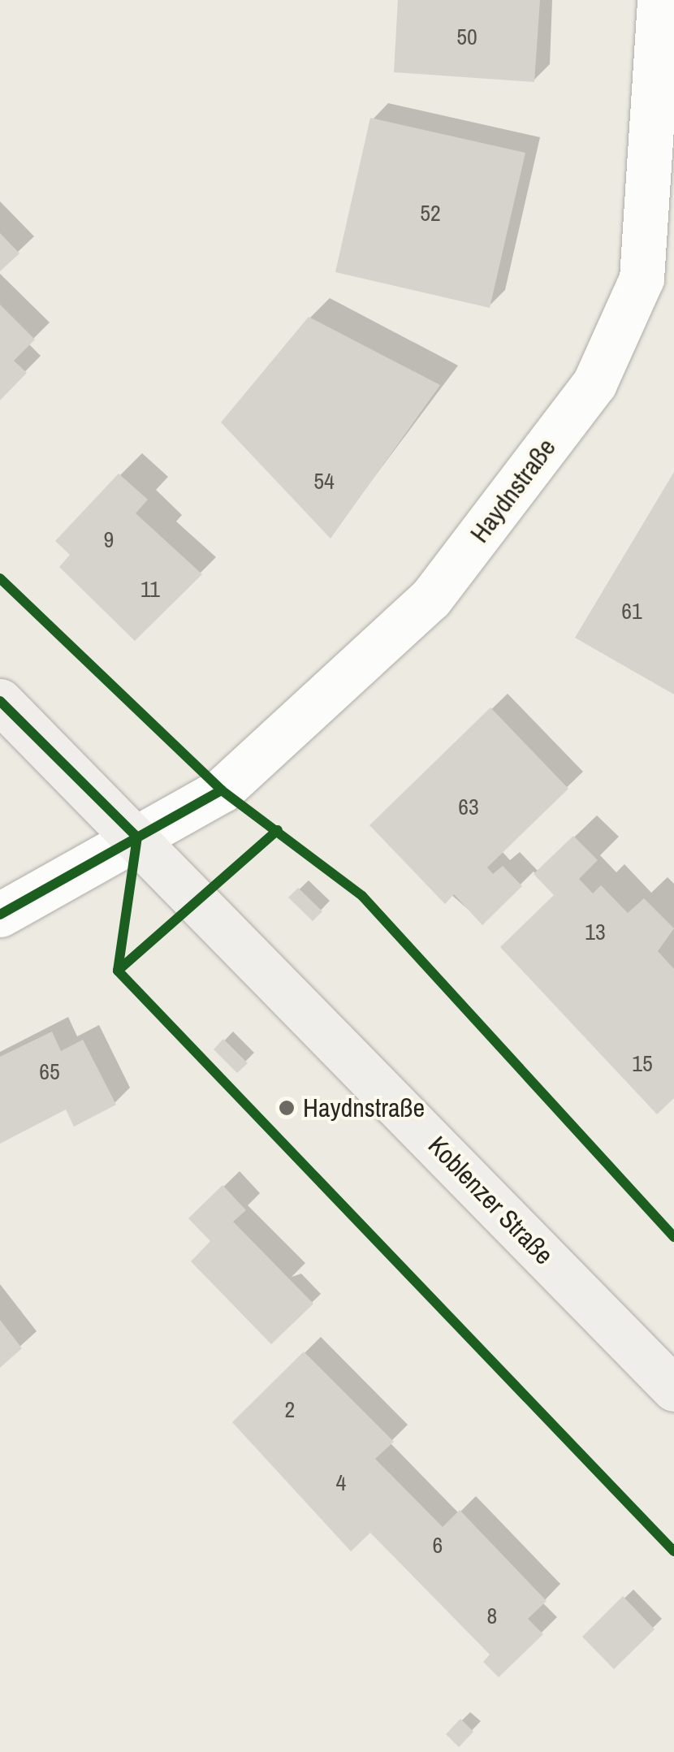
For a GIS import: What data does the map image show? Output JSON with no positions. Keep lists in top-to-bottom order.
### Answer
{
  "streets": {
    "main road": ["Koblenzer Straße"],
    "street": ["Haydnstraße"]
  },
  "crossings": [
    ["Haydnstraße", "Koblenzer Straße"]
  ],
  "places": ["Haydnstraße"],
  "house_numbers": [
    "50",
    "52",
    "54",
    "9",
    "11",
    "61",
    "63",
    "13",
    "15",
    "65",
    "2",
    "4",
    "6",
    "8"
  ]
}
